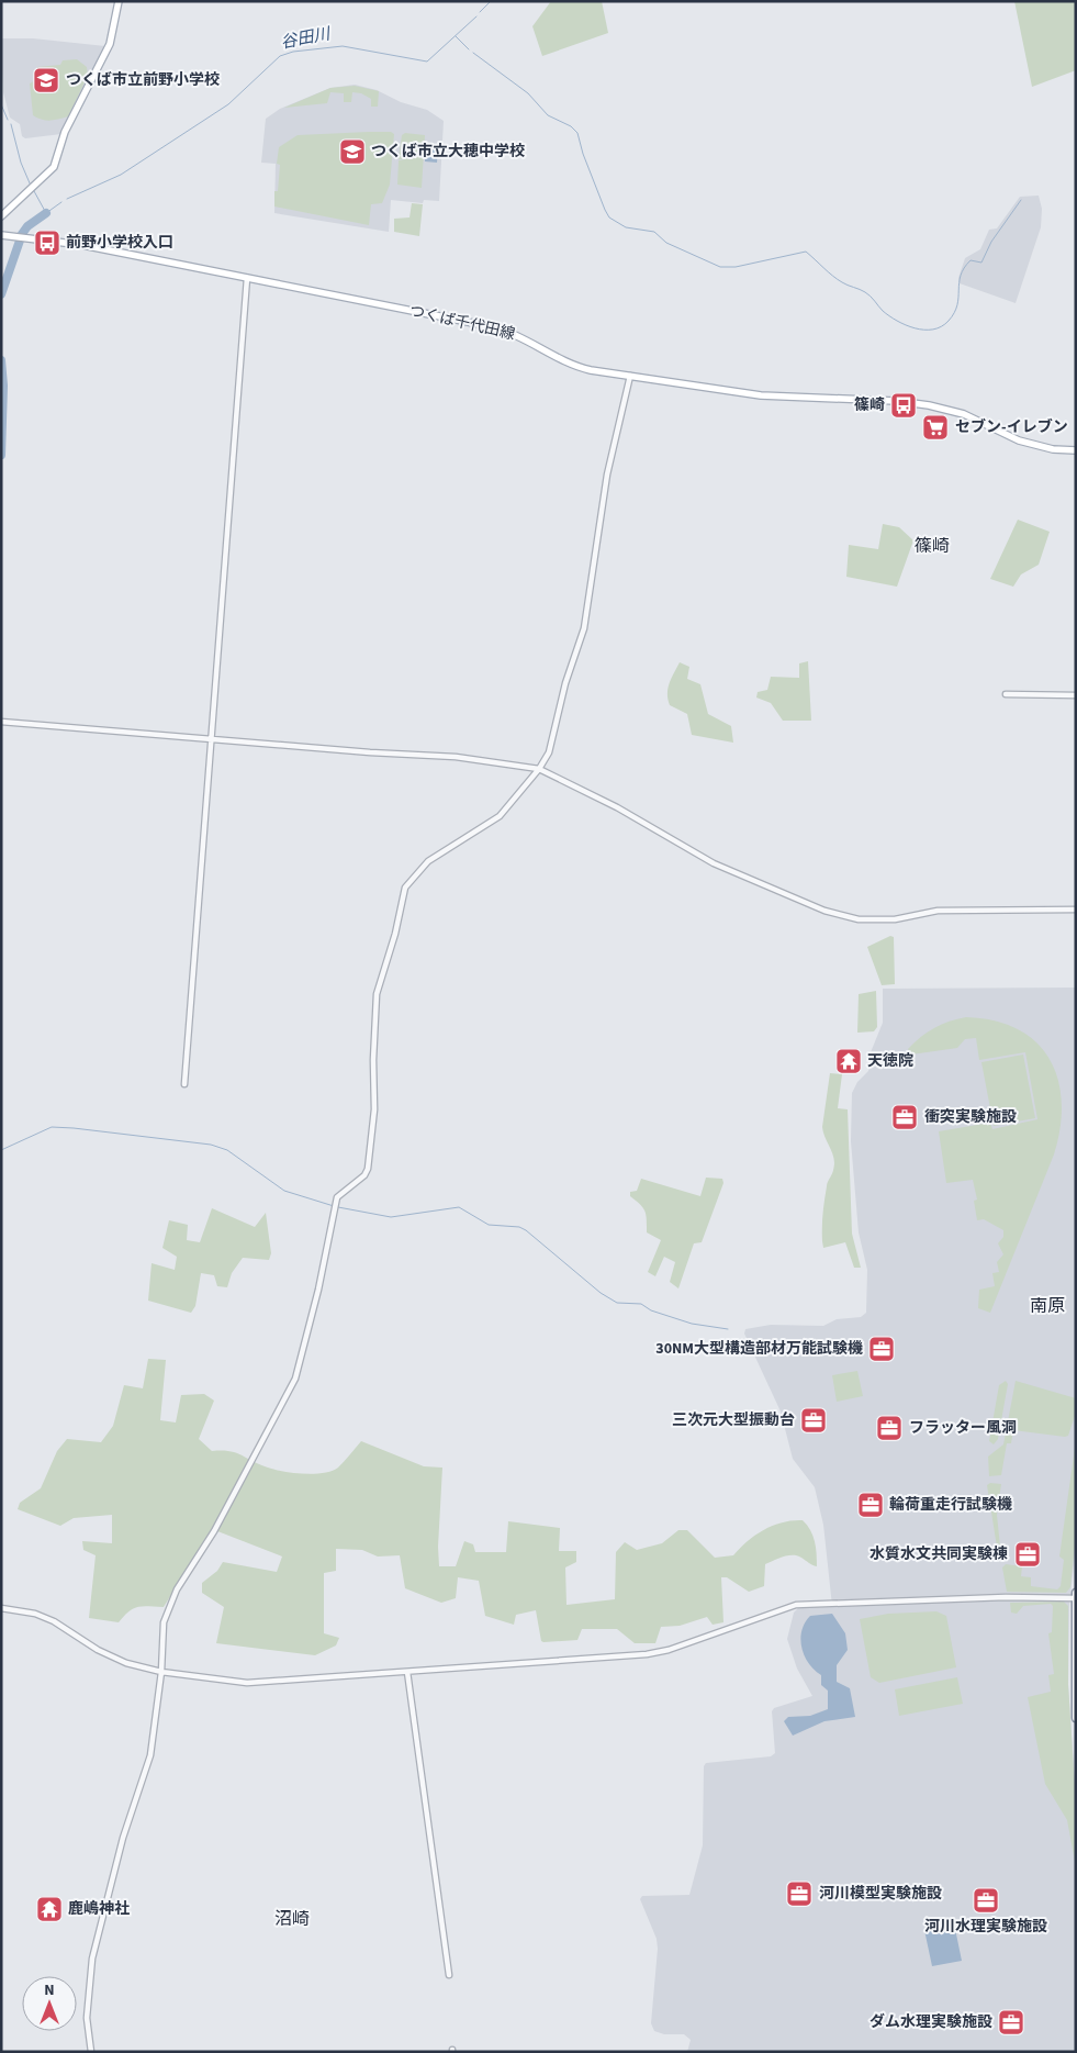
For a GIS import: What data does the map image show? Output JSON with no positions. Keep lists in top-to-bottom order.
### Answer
{
  "streets": {
    "main road": ["つくば千代田線"]
  },
  "districts": ["篠崎", "南原", "沼崎"],
  "water": ["谷田川"],
  "places": {
    "school or university": ["つくば市立前野小学校", "つくば市立大穂中学校"],
    "bus stop": ["前野小学校入口", "篠崎"],
    "supermarket": ["セブン-イレブン"],
    "temple": ["天徳院", "鹿嶋神社"],
    "office": [
      "衝突実験施設",
      "30NM大型構造部材万能試験機",
      "三次元大型振動台",
      "フラッター風洞",
      "輪荷重走行試験機",
      "水質水文共同実験棟",
      "河川模型実験施設",
      "河川水理実験施設",
      "ダム水理実験施設"
    ]
  },
  "north": "top"
}
